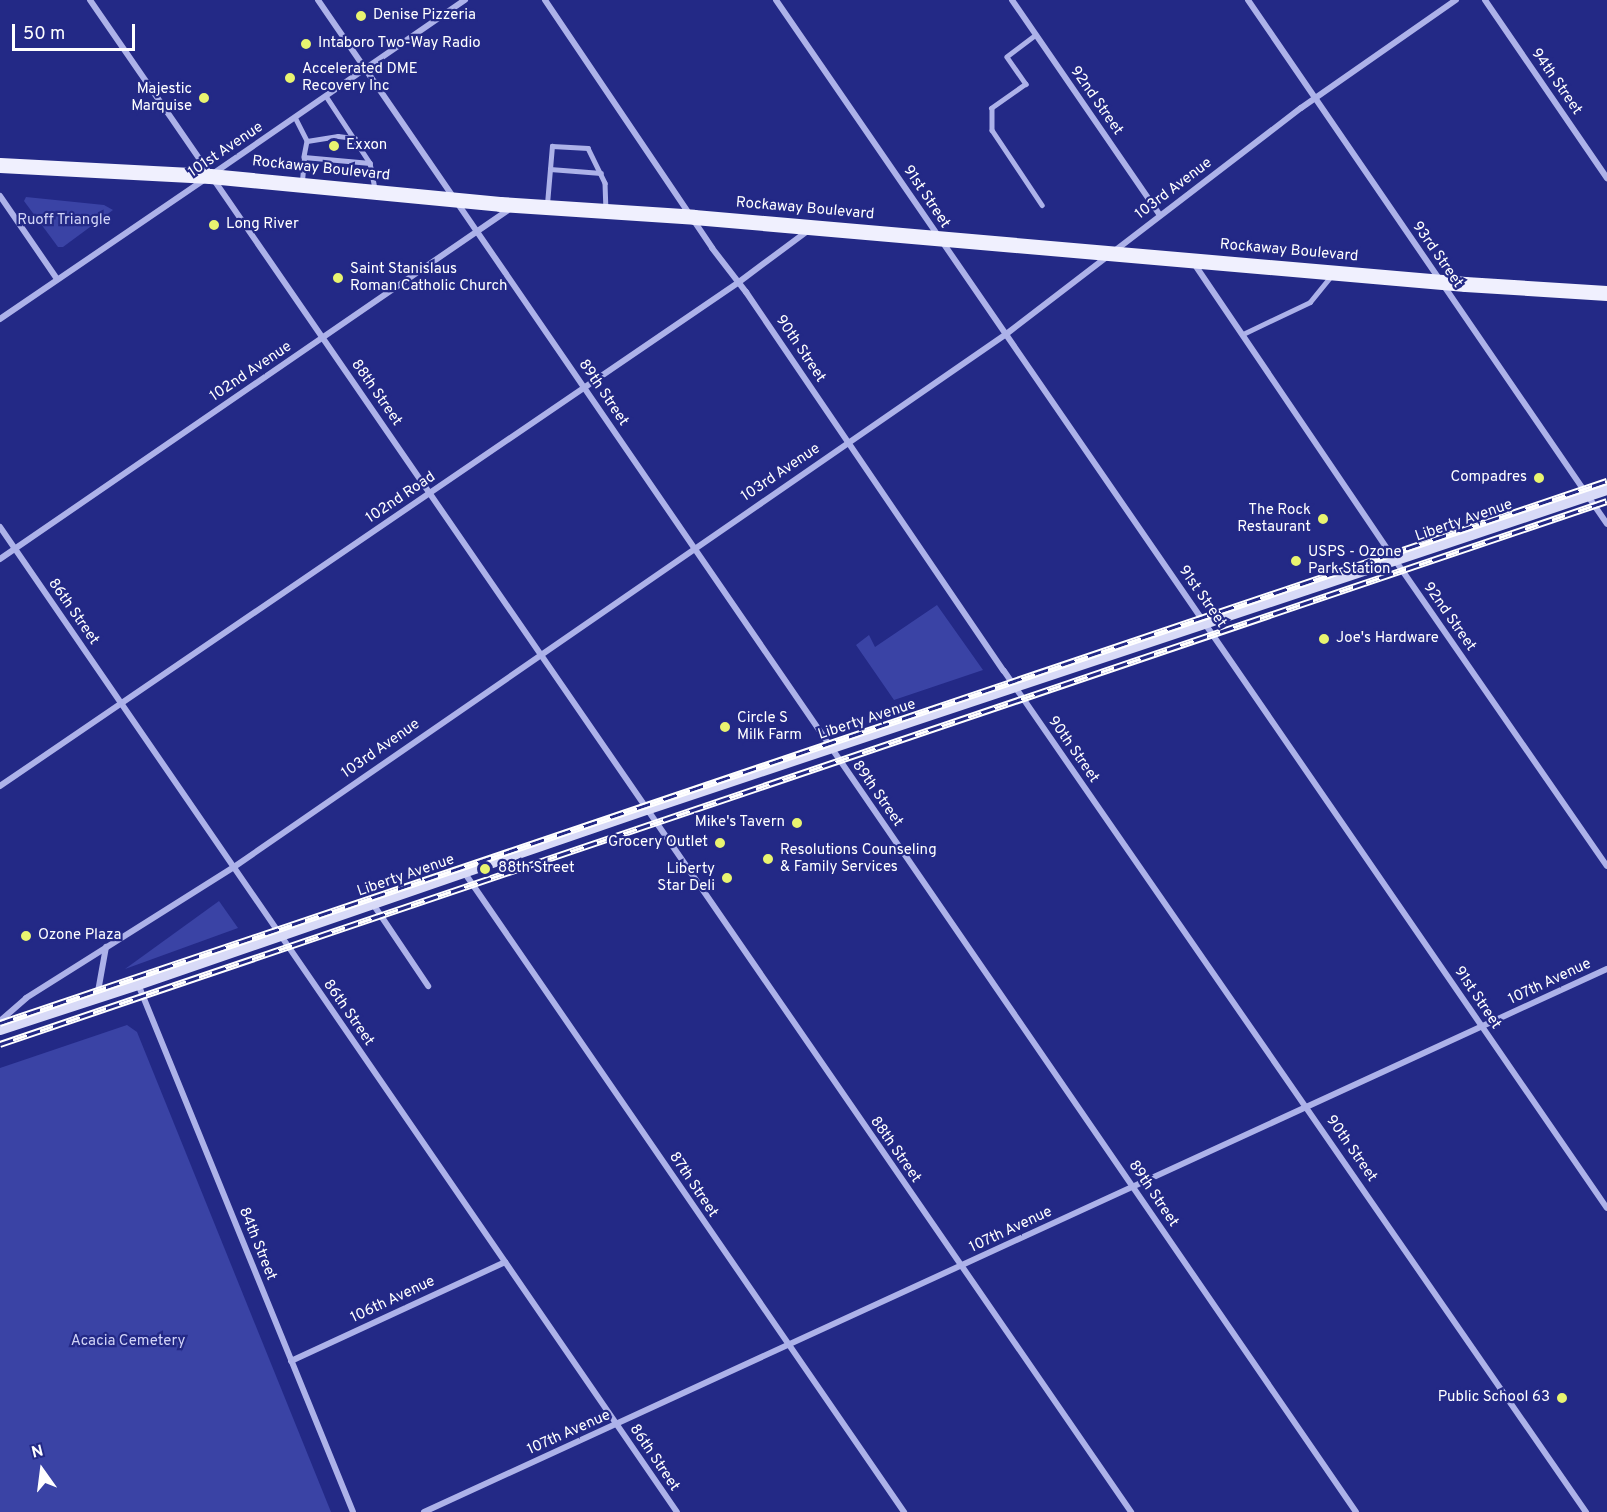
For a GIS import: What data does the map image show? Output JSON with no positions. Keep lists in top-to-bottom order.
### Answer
{
  "streets": {
    "main road": ["Rockaway Boulevard"],
    "street": [
      "94th Street",
      "92nd Street",
      "101st Avenue",
      "103rd Avenue",
      "91st Street",
      "93rd Street",
      "90th Street",
      "102nd Avenue",
      "88th Street",
      "89th Street",
      "102nd Road",
      "Liberty Avenue",
      "86th Street",
      "107th Avenue",
      "87th Street",
      "84th Street",
      "106th Avenue"
    ]
  },
  "crossings": [
    ["92nd Street", "Rockaway Boulevard"],
    ["92nd Street", "103rd Avenue"],
    ["92nd Street", "Liberty Avenue"],
    ["101st Avenue", "Rockaway Boulevard"],
    ["101st Avenue", "88th Street"],
    ["101st Avenue", "89th Street"],
    ["Rockaway Boulevard", "103rd Avenue"],
    ["Rockaway Boulevard", "91st Street"],
    ["Rockaway Boulevard", "93rd Street"],
    ["Rockaway Boulevard", "90th Street"],
    ["Rockaway Boulevard", "102nd Avenue"],
    ["Rockaway Boulevard", "88th Street"],
    ["Rockaway Boulevard", "89th Street"],
    ["Rockaway Boulevard", "102nd Road"],
    ["103rd Avenue", "91st Street"],
    ["103rd Avenue", "93rd Street"],
    ["103rd Avenue", "90th Street"],
    ["103rd Avenue", "88th Street"],
    ["103rd Avenue", "89th Street"],
    ["103rd Avenue", "86th Street"],
    ["91st Street", "Liberty Avenue"],
    ["91st Street", "107th Avenue"],
    ["93rd Street", "Liberty Avenue"],
    ["90th Street", "102nd Road"],
    ["90th Street", "Liberty Avenue"],
    ["90th Street", "107th Avenue"],
    ["102nd Avenue", "88th Street"],
    ["102nd Avenue", "89th Street"],
    ["102nd Avenue", "86th Street"],
    ["88th Street", "102nd Road"],
    ["88th Street", "Liberty Avenue"],
    ["88th Street", "107th Avenue"],
    ["89th Street", "102nd Road"],
    ["89th Street", "Liberty Avenue"],
    ["89th Street", "107th Avenue"],
    ["102nd Road", "86th Street"],
    ["Liberty Avenue", "86th Street"],
    ["Liberty Avenue", "87th Street"],
    ["Liberty Avenue", "84th Street"],
    ["86th Street", "107th Avenue"],
    ["86th Street", "106th Avenue"],
    ["107th Avenue", "87th Street"],
    ["84th Street", "106th Avenue"]
  ],
  "parks": ["Ruoff Triangle", "Acacia Cemetery"],
  "places": [
    "Denise Pizzeria",
    "Intaboro Two-Way Radio",
    "Accelerated DME Recovery Inc",
    "Majestic Marquise",
    "Exxon",
    "Long River",
    "Saint Stanislaus Roman Catholic Church",
    "Compadres",
    "The Rock Restaurant",
    "USPS - Ozone Park Station",
    "Joe's Hardware",
    "Circle S Milk Farm",
    "Mike's Tavern",
    "Grocery Outlet",
    "Resolutions Counseling & Family Services",
    "88th Street",
    "Liberty Star Deli",
    "Ozone Plaza",
    "Public School 63"
  ],
  "scale_bar": "50 m",
  "north": "top"
}
